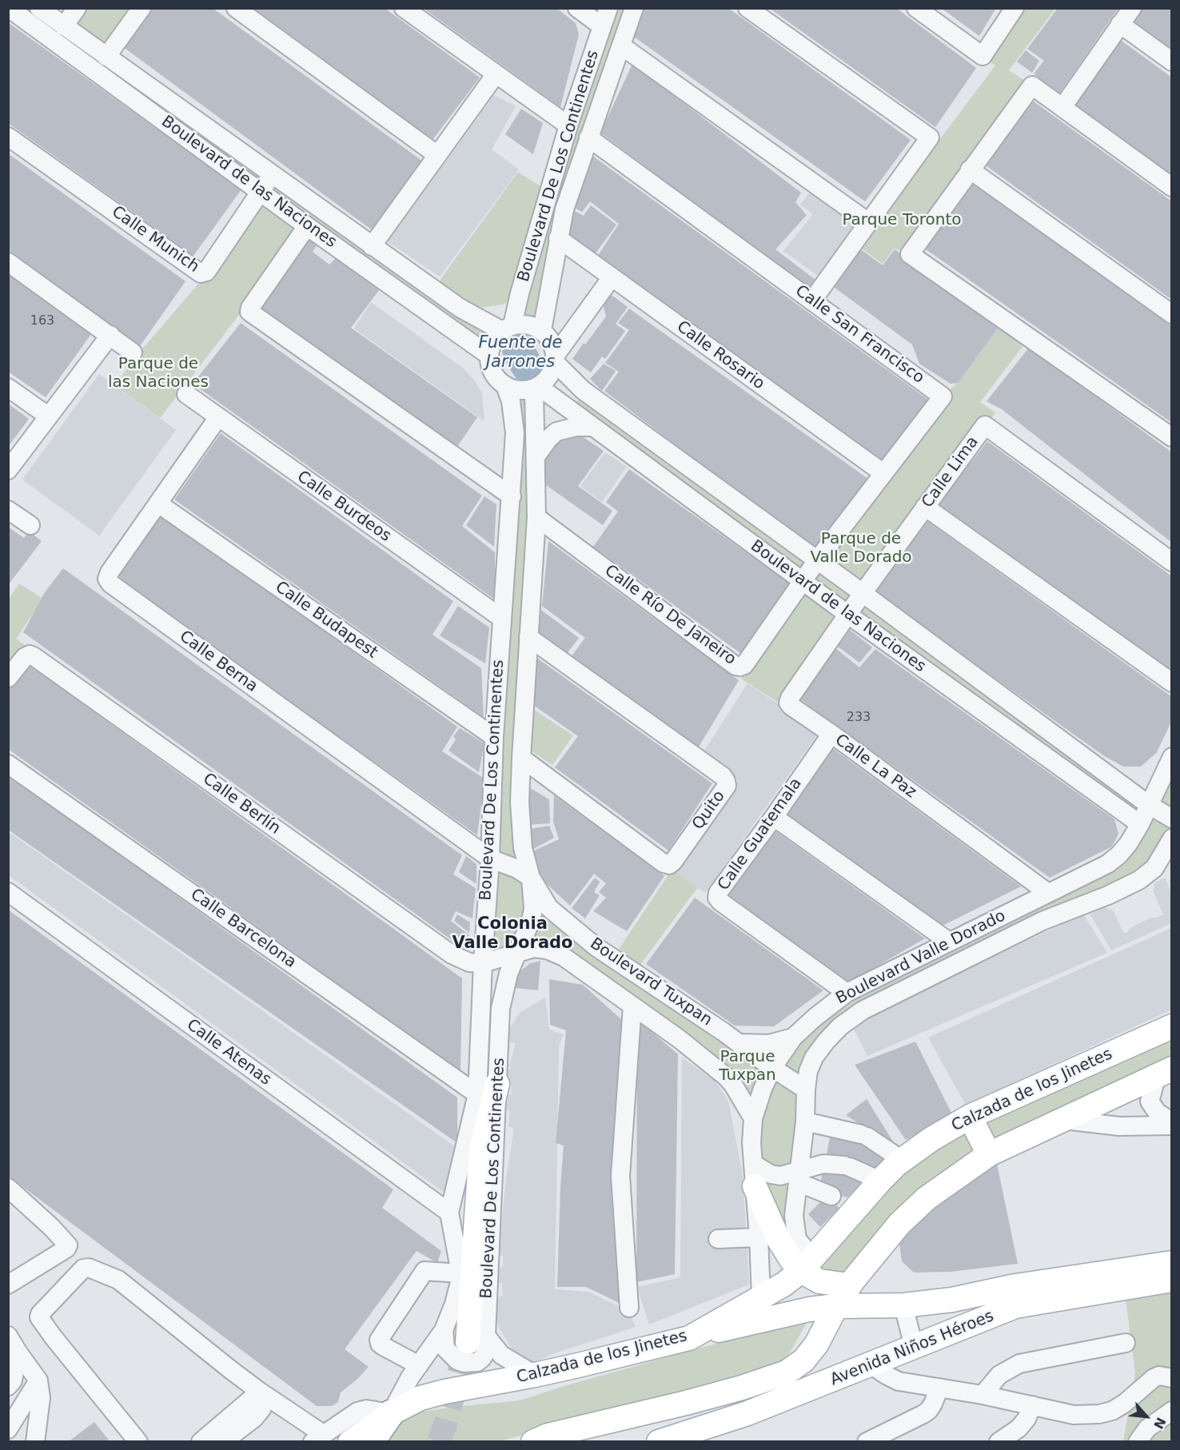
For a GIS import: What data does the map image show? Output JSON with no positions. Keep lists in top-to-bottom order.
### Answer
{
  "streets": {
    "main road": ["Calzada de los Jinetes", "Avenida Niños Héroes"],
    "street": [
      "Boulevard De Los Continentes",
      "Boulevard de las Naciones",
      "Calle Munich",
      "Calle San Francisco",
      "Calle Rosario",
      "Calle Lima",
      "Calle Burdeos",
      "Calle Río De Janeiro",
      "Calle Budapest",
      "Calle Berna",
      "Calle La Paz",
      "Calle Berlín",
      "Quito",
      "Calle Guatemala",
      "Calle Barcelona",
      "Boulevard Valle Dorado",
      "Boulevard Tuxpan",
      "Calle Atenas"
    ]
  },
  "crossings": [
    ["Boulevard De Los Continentes", "Boulevard de las Naciones"],
    ["Boulevard De Los Continentes", "Calle San Francisco"],
    ["Boulevard De Los Continentes", "Calle Rosario"],
    ["Boulevard De Los Continentes", "Calle Burdeos"],
    ["Boulevard De Los Continentes", "Calle Río De Janeiro"],
    ["Boulevard De Los Continentes", "Calle Budapest"],
    ["Boulevard De Los Continentes", "Calle Berna"],
    ["Boulevard De Los Continentes", "Calle Berlín"],
    ["Boulevard De Los Continentes", "Quito"],
    ["Boulevard De Los Continentes", "Calle Barcelona"],
    ["Boulevard De Los Continentes", "Boulevard Tuxpan"],
    ["Boulevard De Los Continentes", "Calle Atenas"],
    ["Boulevard De Los Continentes", "Calzada de los Jinetes"],
    ["Boulevard de las Naciones", "Calle Munich"],
    ["Boulevard de las Naciones", "Calle San Francisco"],
    ["Boulevard de las Naciones", "Calle Lima"],
    ["Boulevard de las Naciones", "Calle Río De Janeiro"],
    ["Boulevard de las Naciones", "Calle La Paz"],
    ["Boulevard de las Naciones", "Boulevard Valle Dorado"],
    ["Calle San Francisco", "Calle Rosario"],
    ["Calle San Francisco", "Calle Río De Janeiro"],
    ["Calle Lima", "Calle La Paz"],
    ["Calle Burdeos", "Calle Berna"],
    ["Calle Budapest", "Calle Berna"],
    ["Calle Berna", "Boulevard Tuxpan"],
    ["Calle La Paz", "Calle Guatemala"],
    ["Calle La Paz", "Boulevard Valle Dorado"],
    ["Calle Berlín", "Boulevard Tuxpan"],
    ["Calle Guatemala", "Boulevard Valle Dorado"],
    ["Boulevard Valle Dorado", "Boulevard Tuxpan"],
    ["Boulevard Valle Dorado", "Calzada de los Jinetes"],
    ["Calzada de los Jinetes", "Avenida Niños Héroes"]
  ],
  "districts": ["Colonia Valle Dorado"],
  "water": ["Fuente de Jarrones"],
  "parks": [
    "Parque Toronto",
    "Parque de las Naciones",
    "Parque de Valle Dorado",
    "Parque Tuxpan"
  ],
  "house_numbers": ["163", "233"],
  "north": "bottom right"
}
